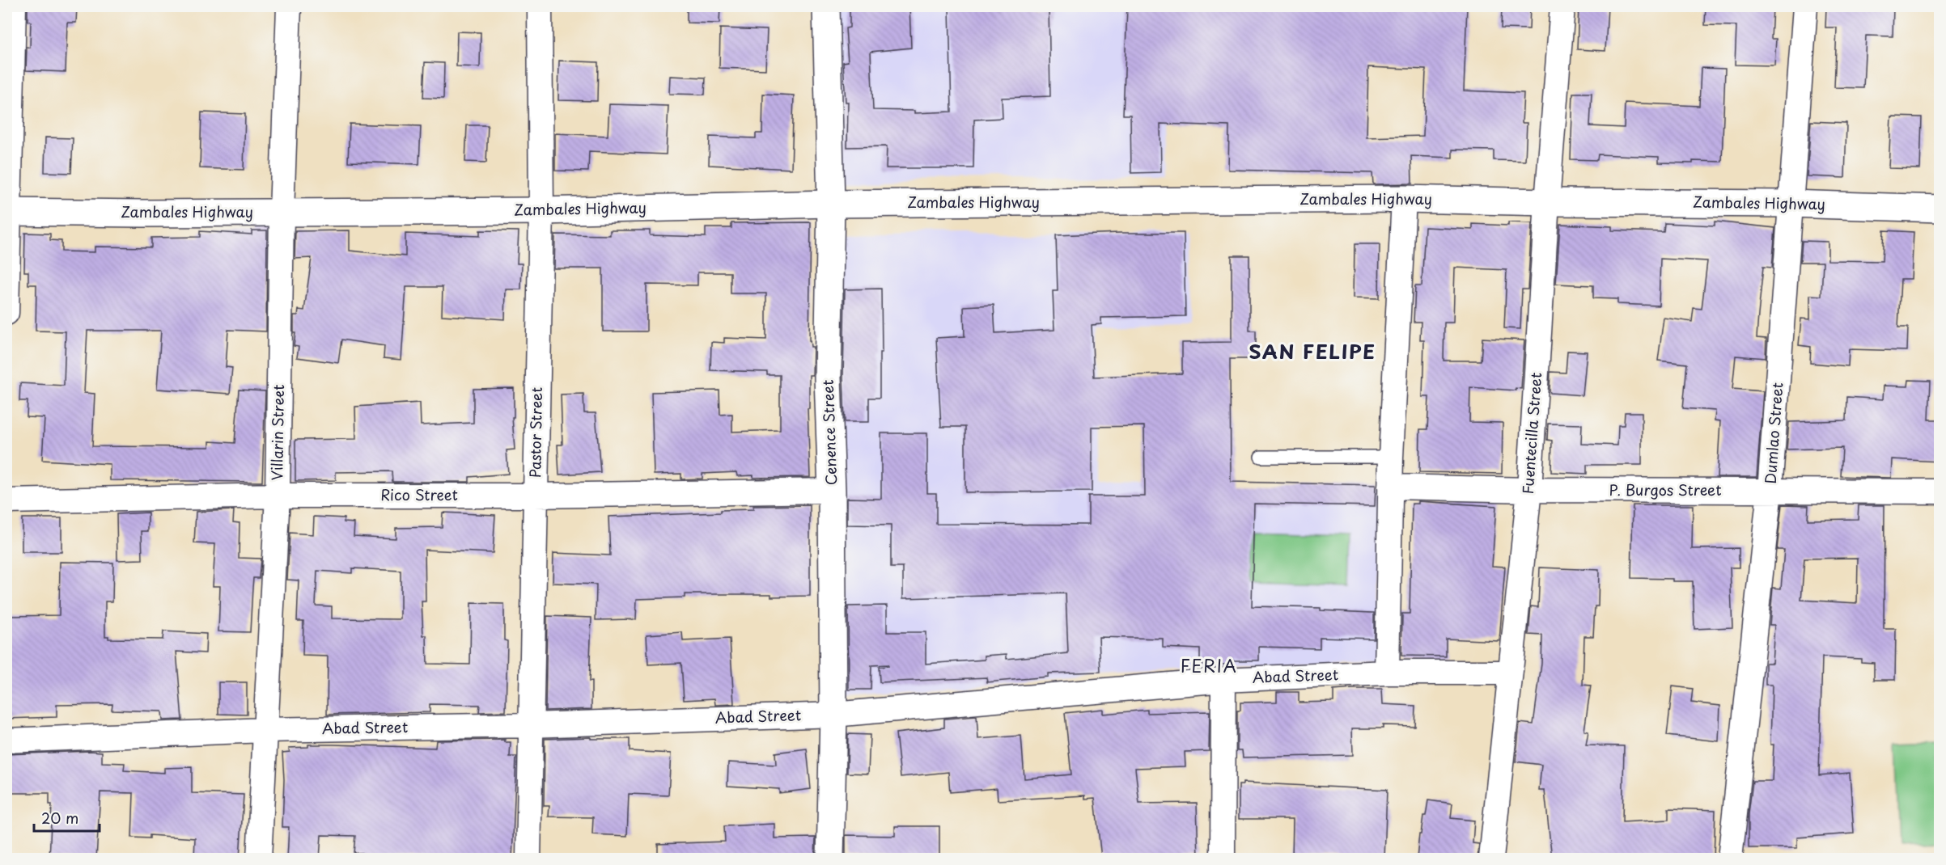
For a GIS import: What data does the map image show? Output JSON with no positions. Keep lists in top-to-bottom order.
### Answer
{
  "streets": {
    "main road": ["Zambales Highway", "Cenence Street"],
    "street": [
      "Villarin Street",
      "Pastor Street",
      "Fuentecilla Street",
      "Dumlao Street",
      "P. Burgos Street",
      "Rico Street",
      "Abad Street"
    ]
  },
  "crossings": [
    ["Zambales Highway", "Villarin Street"],
    ["Zambales Highway", "Pastor Street"],
    ["Zambales Highway", "Cenence Street"],
    ["Zambales Highway", "Fuentecilla Street"],
    ["Zambales Highway", "Dumlao Street"],
    ["Villarin Street", "Rico Street"],
    ["Villarin Street", "Abad Street"],
    ["Pastor Street", "Rico Street"],
    ["Pastor Street", "Abad Street"],
    ["Cenence Street", "Rico Street"],
    ["Cenence Street", "Abad Street"],
    ["Fuentecilla Street", "P. Burgos Street"],
    ["Fuentecilla Street", "Abad Street"],
    ["Dumlao Street", "P. Burgos Street"]
  ],
  "districts": ["SAN FELIPE", "FERIA"],
  "scale_bar": "20 m"
}
